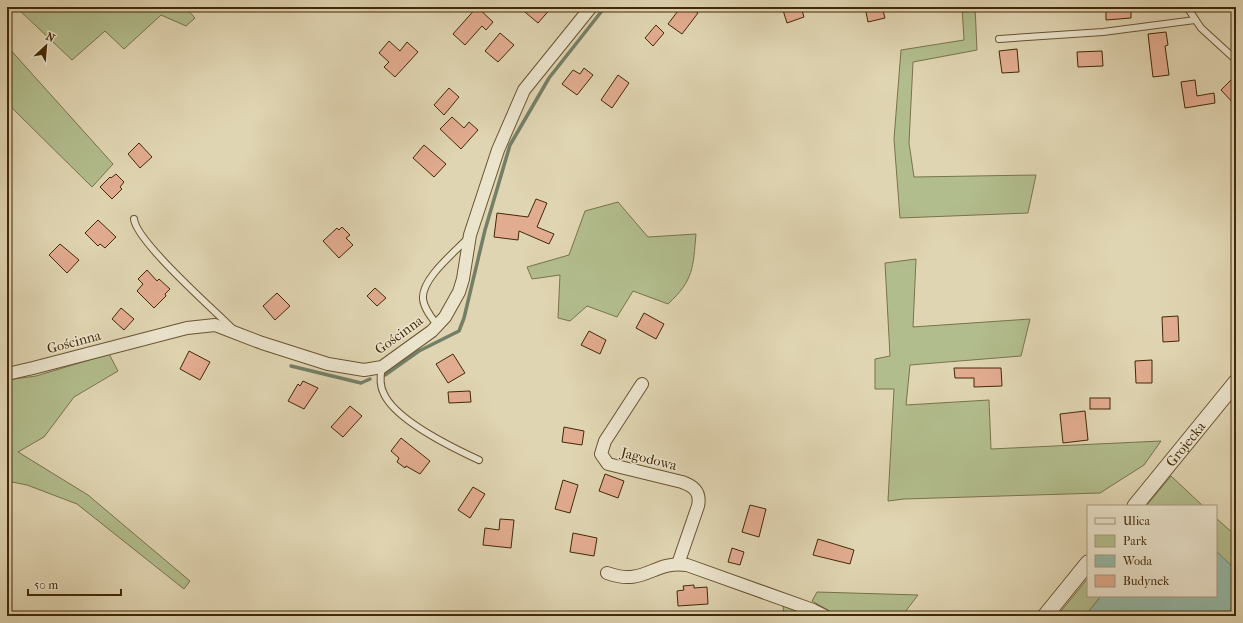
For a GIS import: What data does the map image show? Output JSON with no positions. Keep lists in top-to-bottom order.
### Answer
{
  "streets": {
    "street": ["Gościnna", "Grojecka", "Jagodowa"]
  },
  "legend": [
    "Ulica",
    "Park",
    "Woda",
    "Budynek"
  ],
  "scale_bar": "50 m",
  "north": "top right"
}
